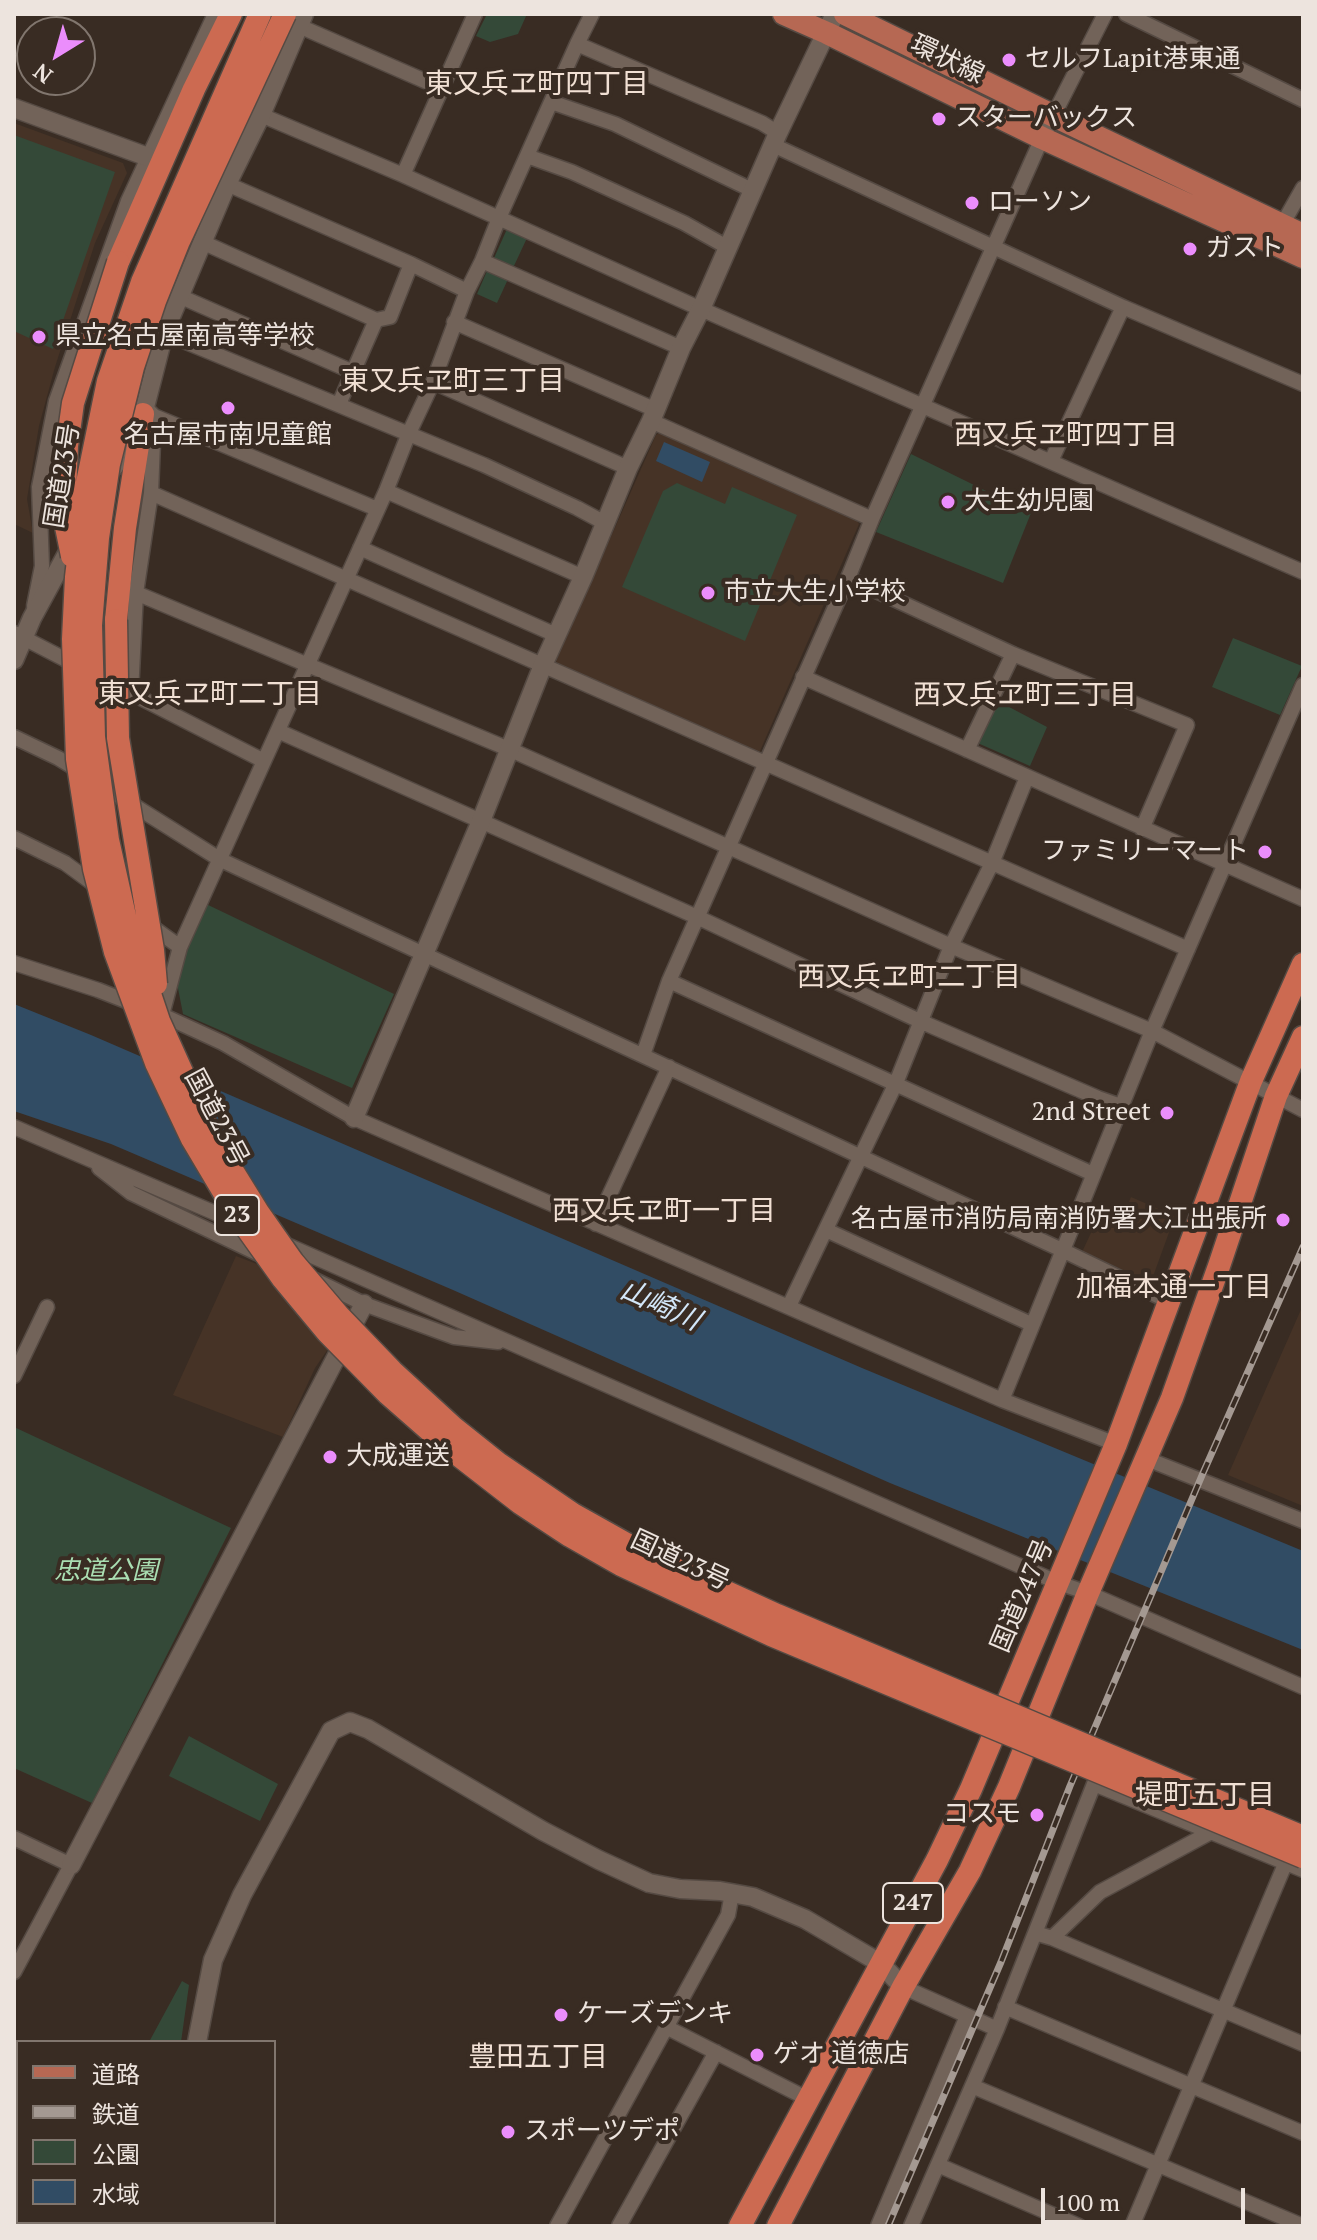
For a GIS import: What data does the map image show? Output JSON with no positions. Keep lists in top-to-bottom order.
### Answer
{
  "streets": {
    "highway": [
      "国道23号",
      "23",
      "国道247号",
      "247"
    ],
    "main road": ["環状線"]
  },
  "districts": [
    "東又兵ヱ町四丁目",
    "東又兵ヱ町三丁目",
    "西又兵ヱ町四丁目",
    "東又兵ヱ町二丁目",
    "西又兵ヱ町三丁目",
    "西又兵ヱ町二丁目",
    "西又兵ヱ町一丁目",
    "加福本通一丁目",
    "堤町五丁目",
    "豊田五丁目"
  ],
  "water": ["山崎川"],
  "parks": ["忠道公園"],
  "places": [
    "セルフLapit港東通",
    "スターバックス",
    "ローソン",
    "ガスト",
    "県立名古屋南高等学校",
    "名古屋市南児童館",
    "大生幼児園",
    "市立大生小学校",
    "ファミリーマート",
    "2nd Street",
    "名古屋市消防局南消防署大江出張所",
    "大成運送",
    "コスモ",
    "ケーズデンキ",
    "ゲオ 道徳店",
    "スポーツデポ"
  ],
  "legend": [
    "道路",
    "鉄道",
    "公園",
    "水域"
  ],
  "scale_bar": "100 m",
  "north": "bottom left"
}
